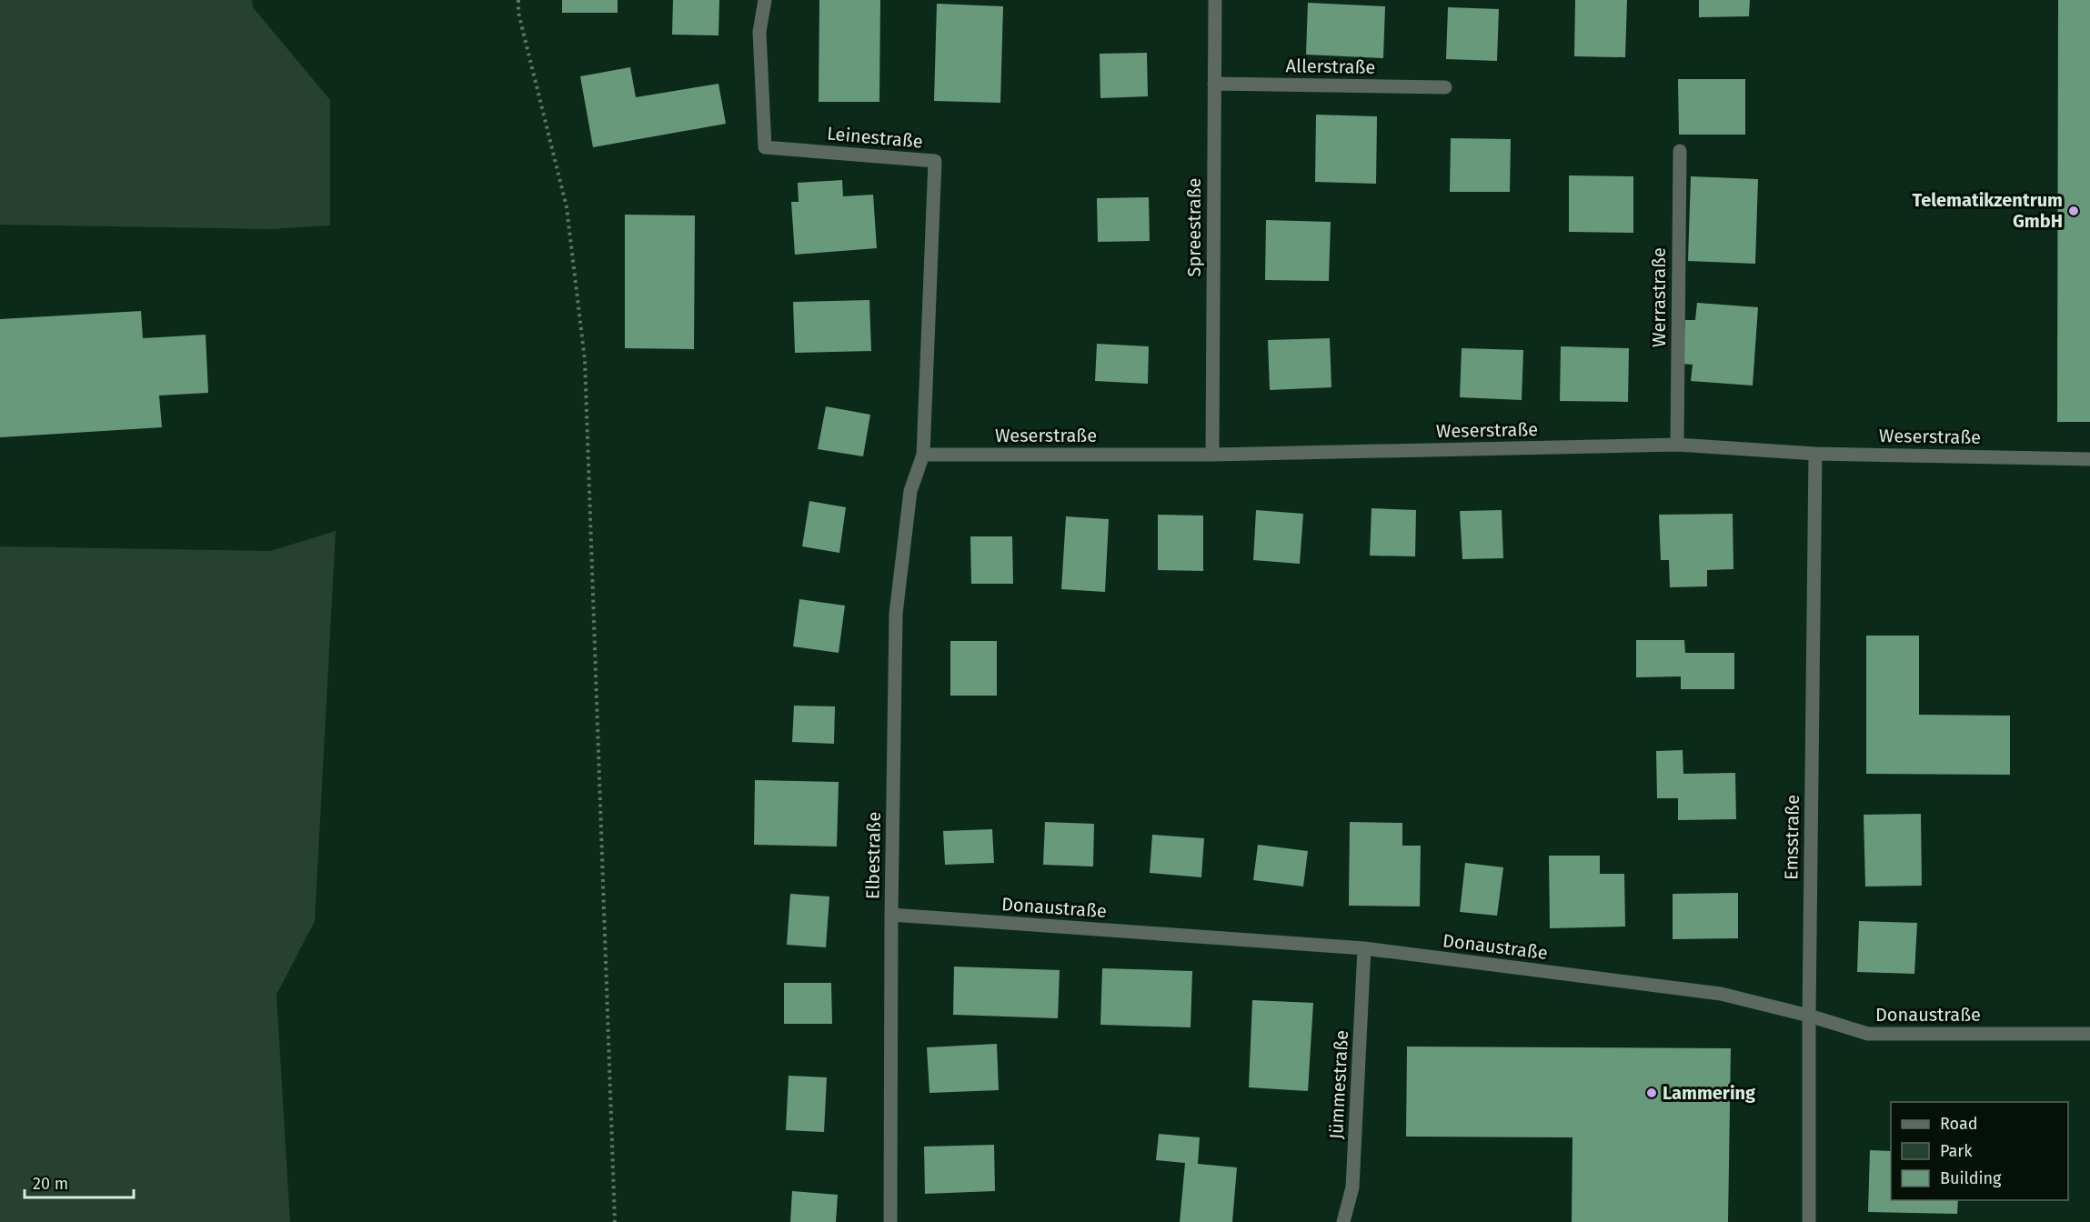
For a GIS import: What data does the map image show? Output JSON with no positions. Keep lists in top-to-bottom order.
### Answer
{
  "streets": {
    "street": [
      "Allerstraße",
      "Leinestraße",
      "Spreestraße",
      "Werrastraße",
      "Weserstraße",
      "Emsstraße",
      "Elbestraße",
      "Donaustraße",
      "Jümmestraße"
    ]
  },
  "crossings": [
    ["Allerstraße", "Spreestraße"],
    ["Leinestraße", "Weserstraße"],
    ["Leinestraße", "Elbestraße"],
    ["Spreestraße", "Weserstraße"],
    ["Werrastraße", "Weserstraße"],
    ["Weserstraße", "Emsstraße"],
    ["Weserstraße", "Elbestraße"],
    ["Emsstraße", "Donaustraße"],
    ["Elbestraße", "Donaustraße"],
    ["Donaustraße", "Jümmestraße"]
  ],
  "places": ["Telematikzentrum GmbH", "Lammering"],
  "legend": ["Road", "Park", "Building"],
  "scale_bar": "20 m"
}
